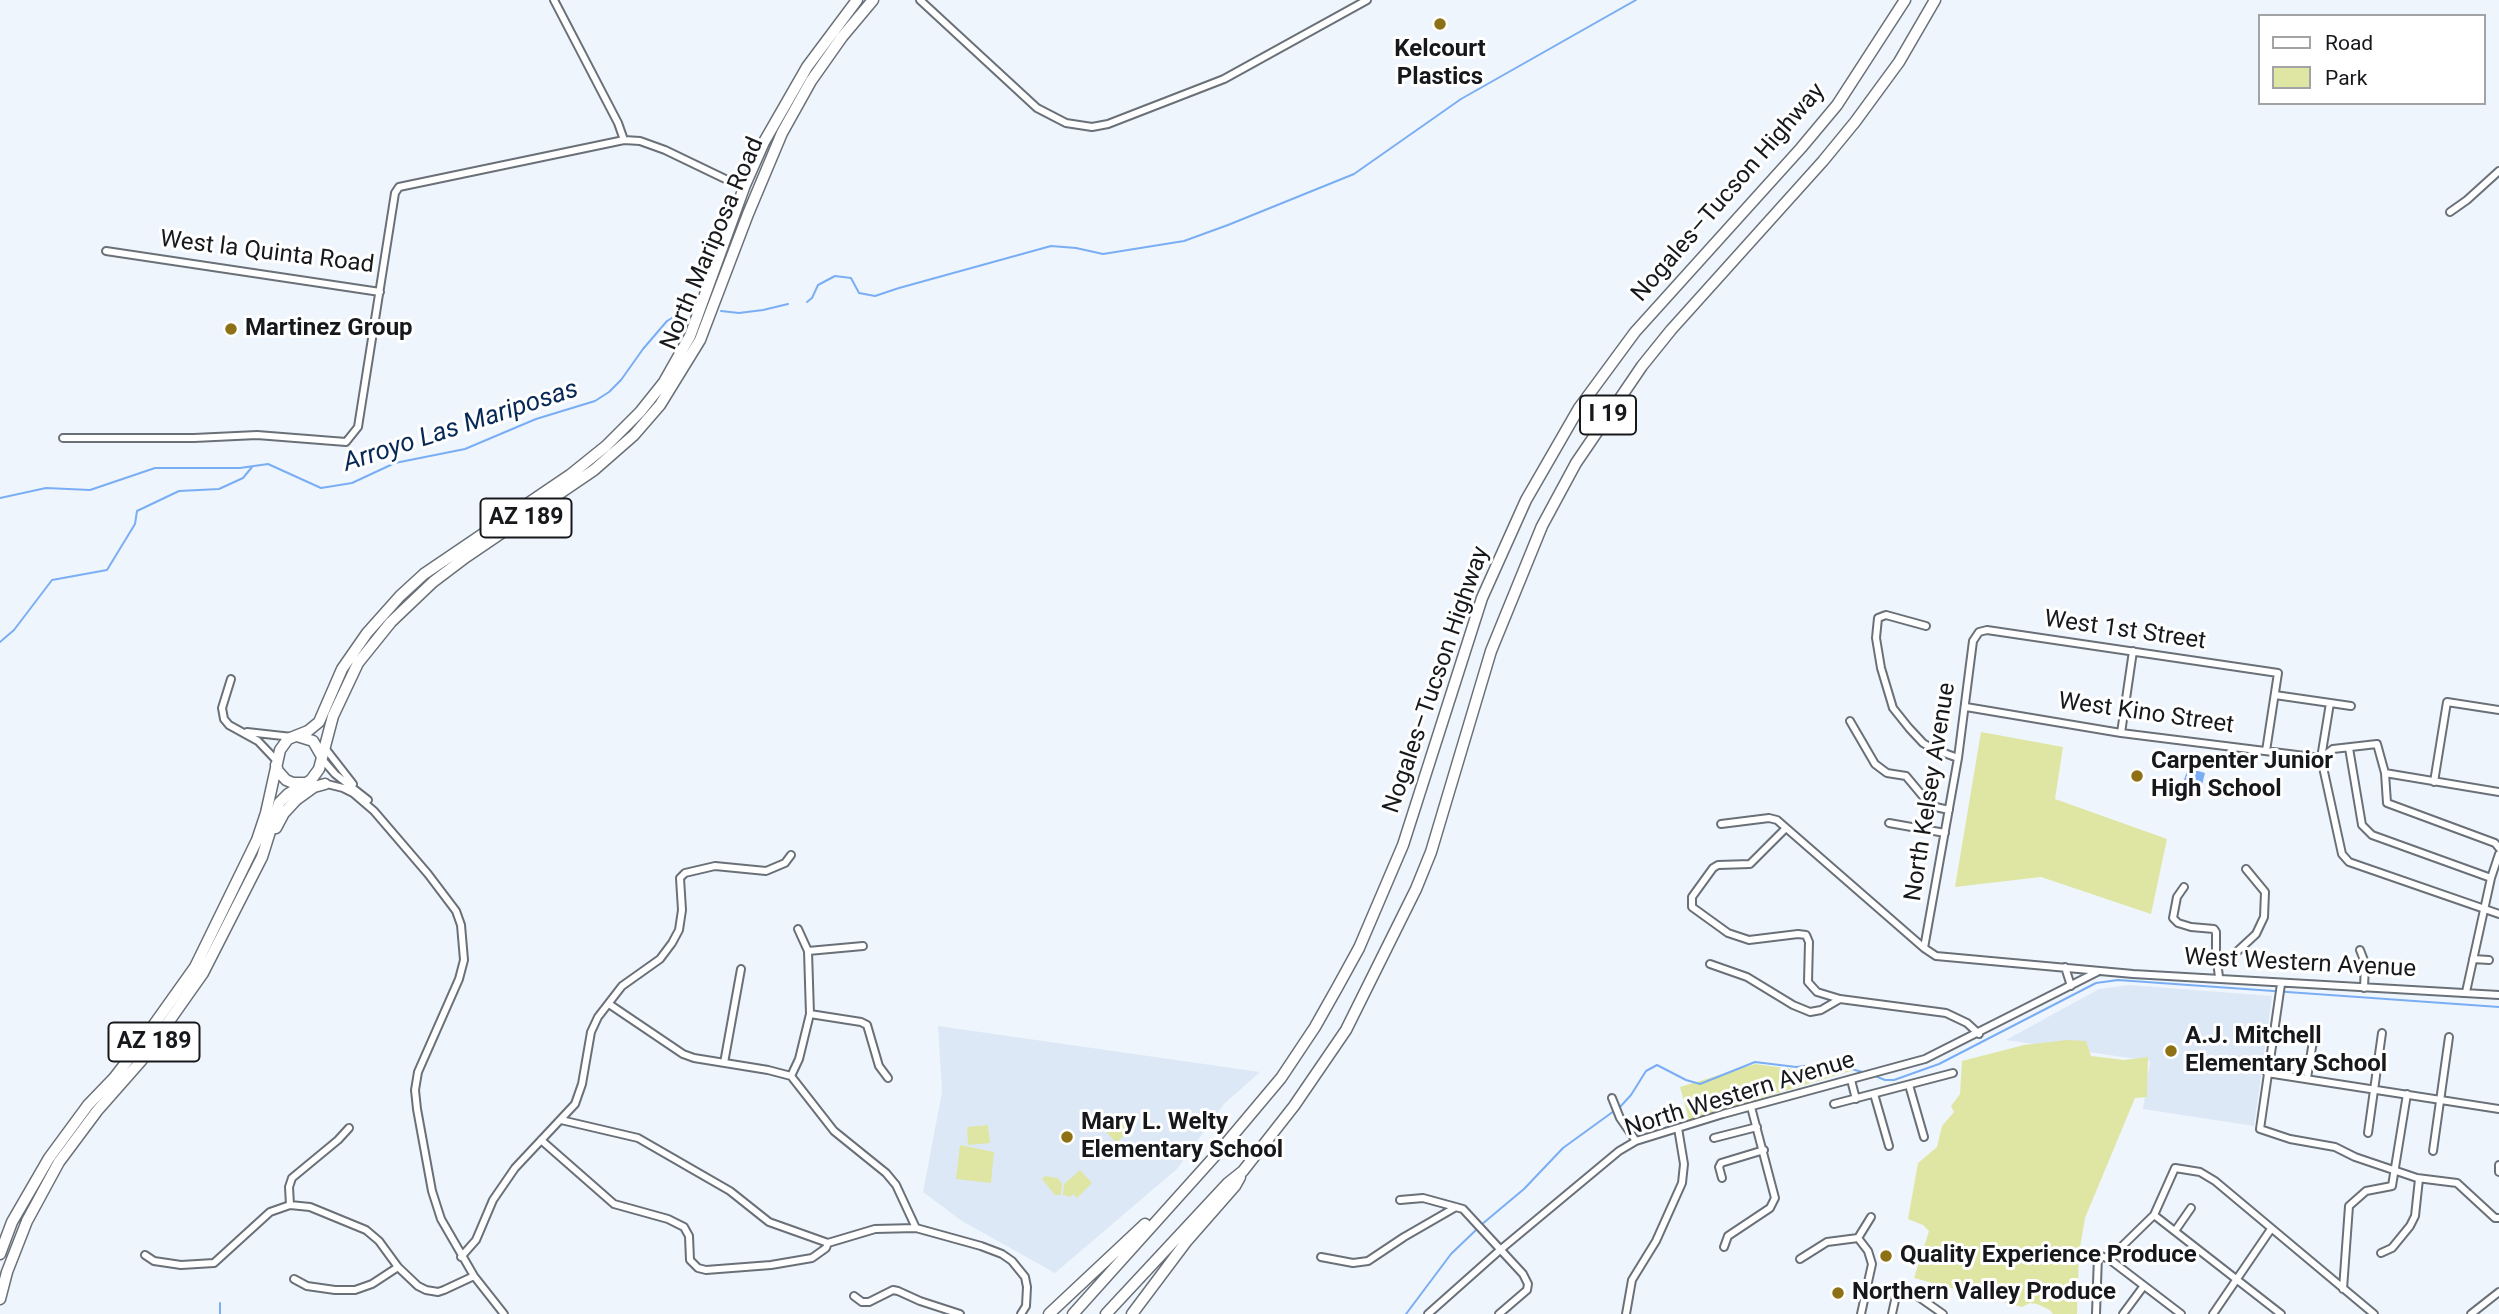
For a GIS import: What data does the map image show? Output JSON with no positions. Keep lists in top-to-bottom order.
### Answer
{
  "streets": {
    "highway": [
      "Nogales–Tucson Highway",
      "North Mariposa Road",
      "I 19",
      "AZ 189"
    ],
    "street": [
      "West la Quinta Road",
      "West 1st Street",
      "West Kino Street",
      "North Kelsey Avenue",
      "West Western Avenue",
      "North Western Avenue"
    ]
  },
  "crossings": [
    ["North Mariposa Road", "West la Quinta Road"],
    ["West 1st Street", "North Kelsey Avenue"],
    ["West Kino Street", "North Kelsey Avenue"],
    ["North Kelsey Avenue", "West Western Avenue"],
    ["West Western Avenue", "North Western Avenue"]
  ],
  "water": ["Arroyo Las Mariposas"],
  "places": [
    "Kelcourt Plastics",
    "Martinez Group",
    "Carpenter Junior High School",
    "A.J. Mitchell Elementary School",
    "Mary L. Welty Elementary School",
    "Quality Experience Produce",
    "Northern Valley Produce"
  ],
  "legend": ["Road", "Park"]
}
